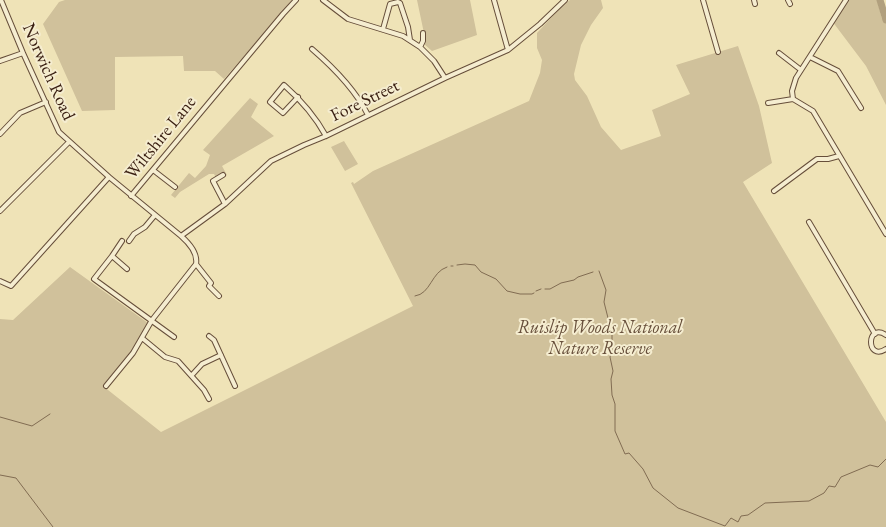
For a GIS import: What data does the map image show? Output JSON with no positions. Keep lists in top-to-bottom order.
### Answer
{
  "streets": {
    "street": ["Norwich Road", "Fore Street", "Wiltshire Lane"]
  },
  "crossings": [
    ["Norwich Road", "Wiltshire Lane"],
    ["Fore Street", "Wiltshire Lane"]
  ],
  "parks": ["Ruislip Woods National Nature Reserve"]
}
